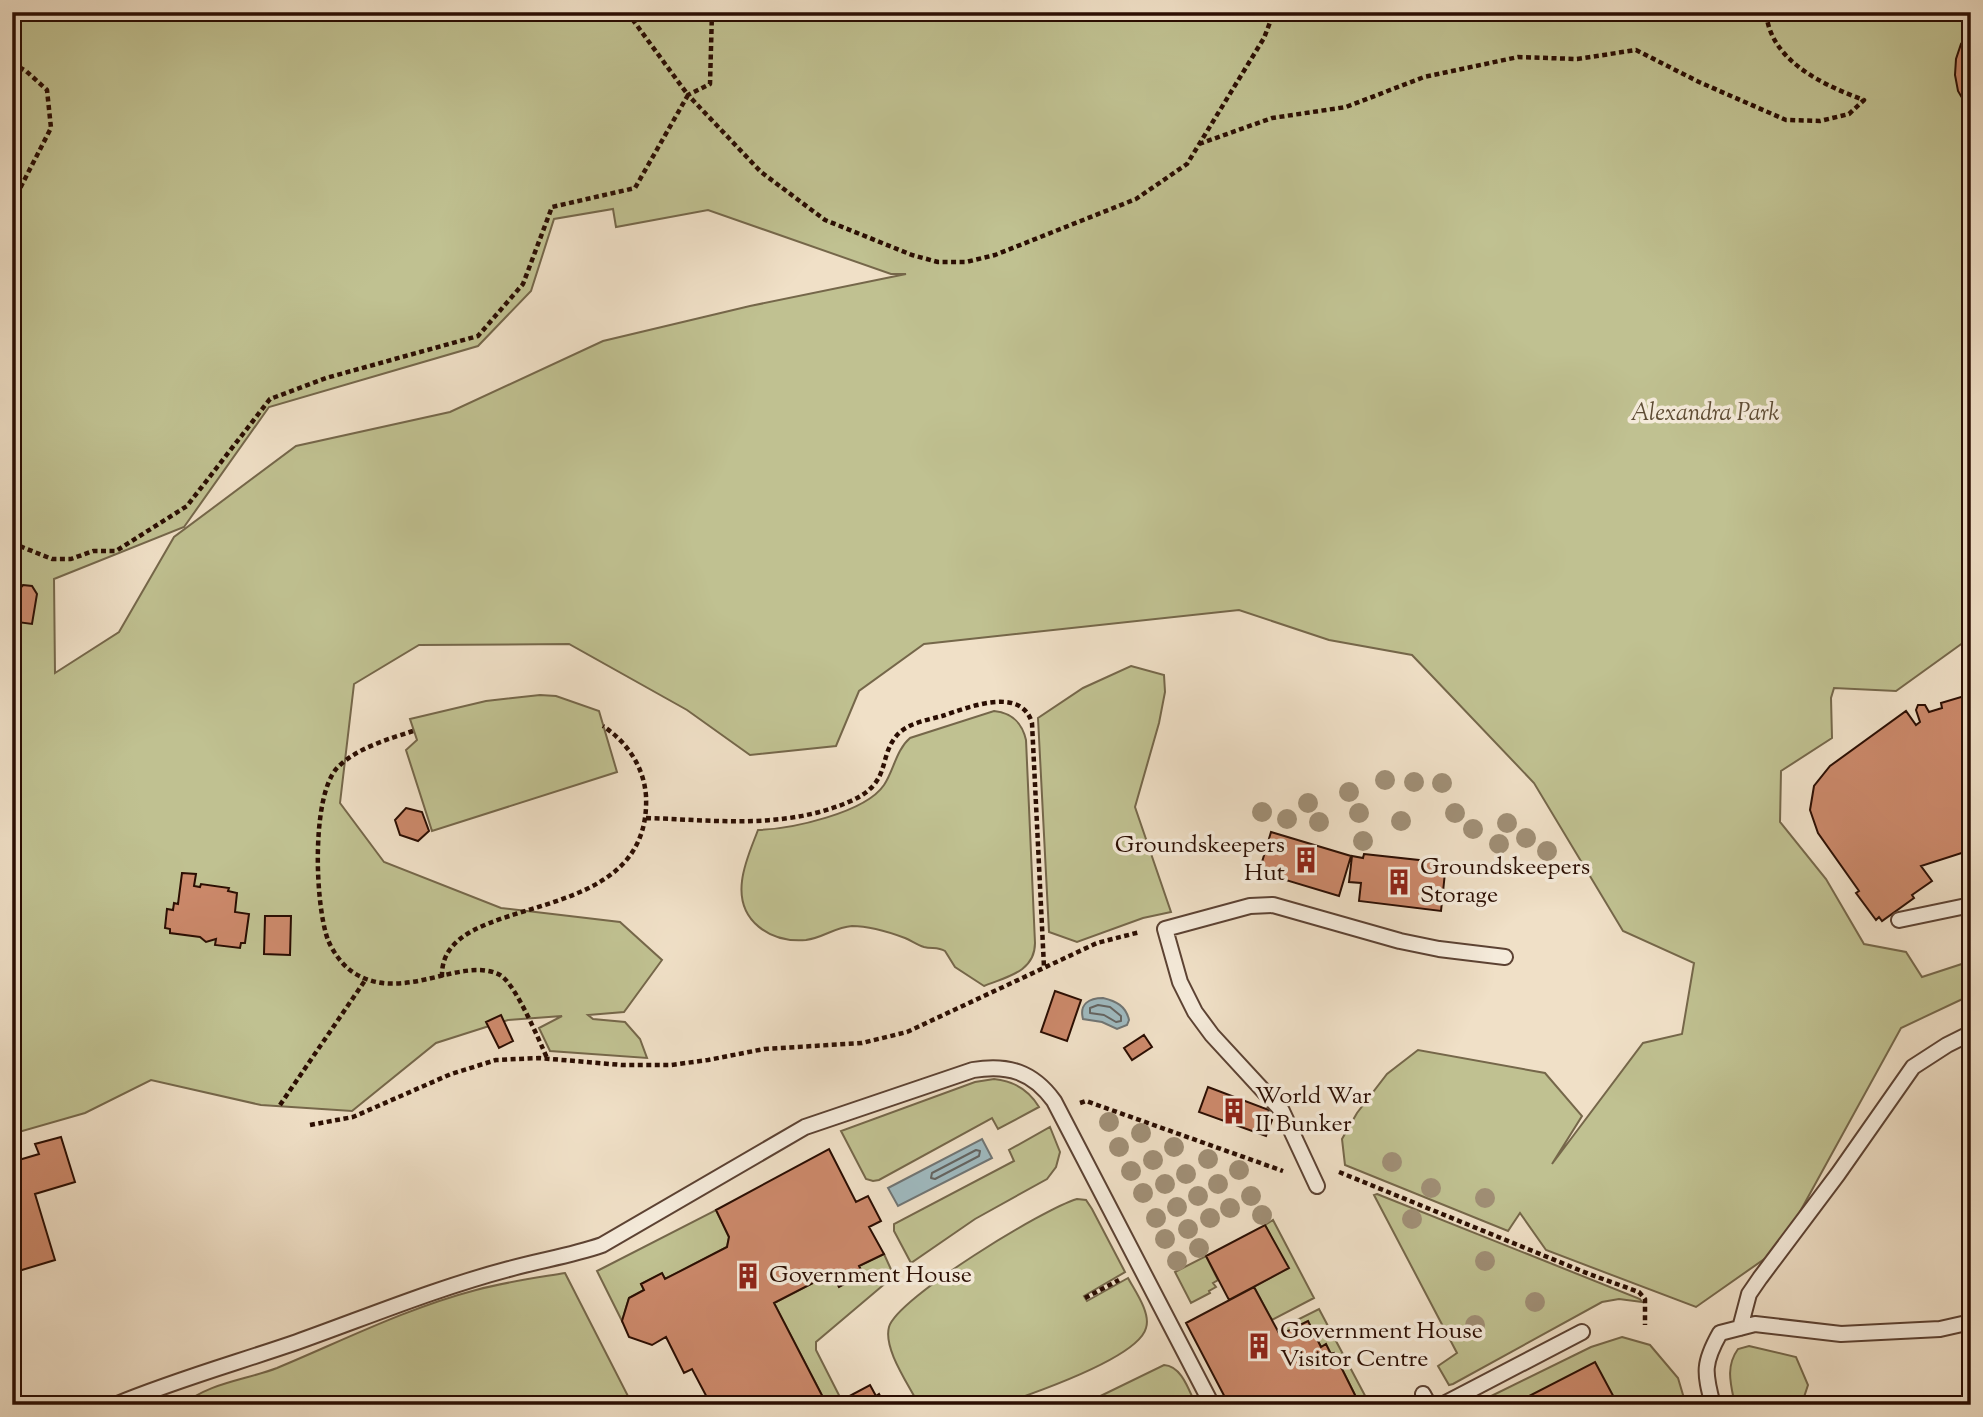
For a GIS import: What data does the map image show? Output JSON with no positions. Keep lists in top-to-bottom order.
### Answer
{
  "parks": ["Alexandra Park"],
  "places": {
    "building": [
      "Groundskeepers Hut",
      "Groundskeepers Storage",
      "World War II Bunker",
      "Government House",
      "Government House Visitor Centre"
    ]
  }
}
